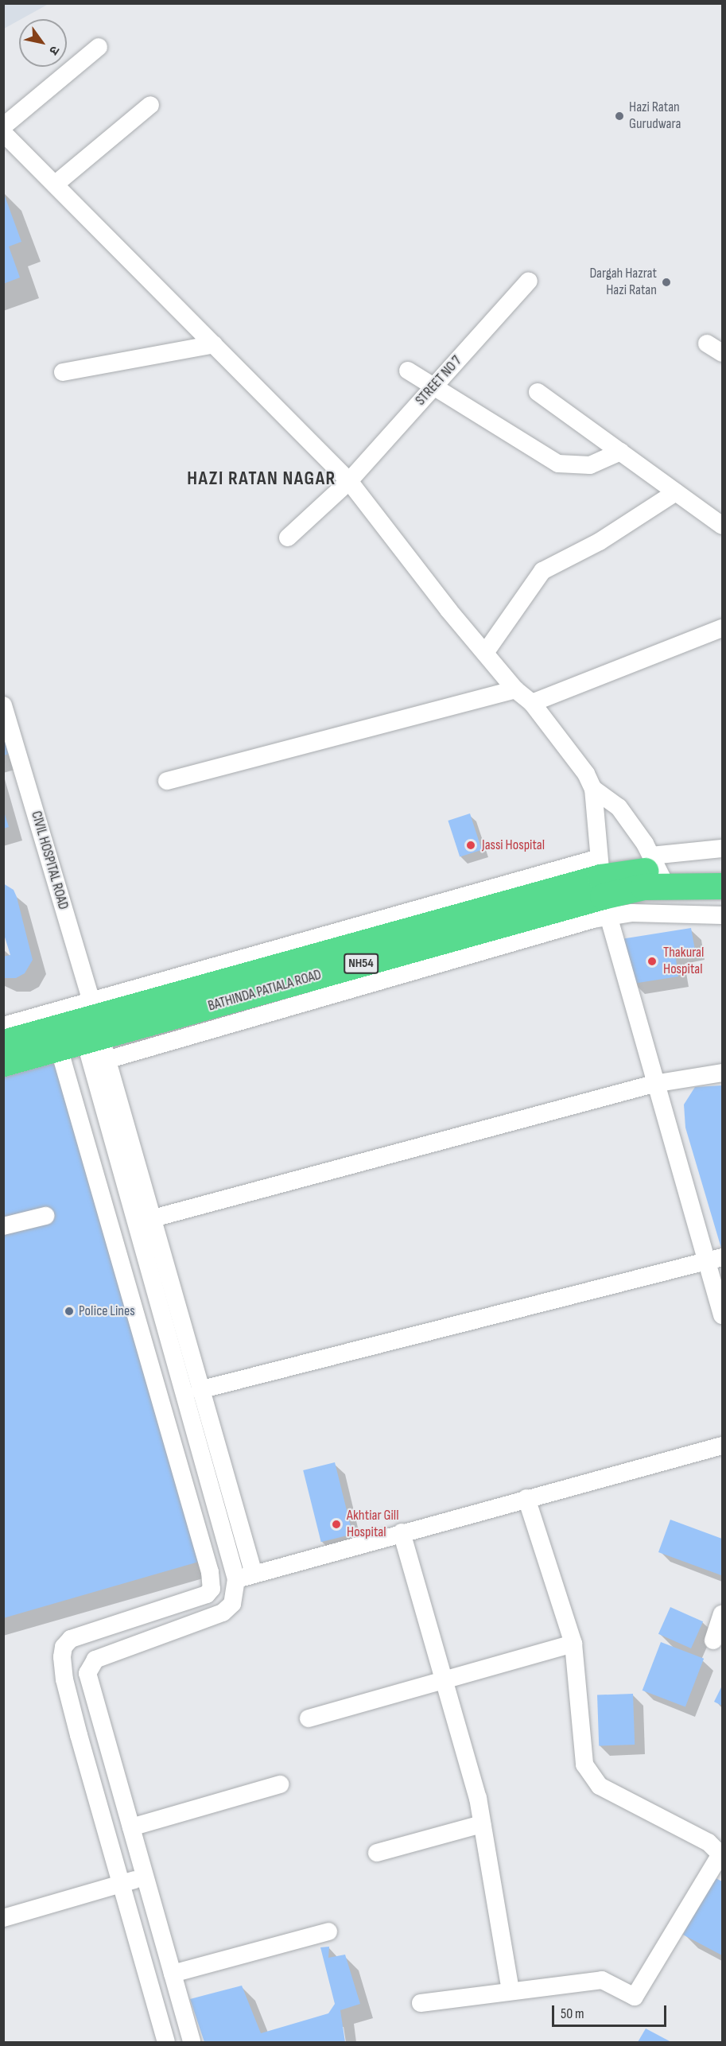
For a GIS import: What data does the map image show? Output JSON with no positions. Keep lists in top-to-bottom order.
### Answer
{
  "streets": {
    "highway": ["NH54"],
    "street": ["STREET NO 7", "CIVIL HOSPITAL ROAD"]
  },
  "crossings": [
    ["CIVIL HOSPITAL ROAD", "NH54"]
  ],
  "districts": ["HAZI RATAN NAGAR"],
  "places": [
    "Hazi Ratan Gurudwara",
    "Dargah Hazrat Hazi Ratan",
    "Jassi Hospital",
    "Thakural Hospital",
    "Police Lines",
    "Akhtiar Gill Hospital"
  ],
  "scale_bar": "50 m",
  "north": "bottom right"
}
